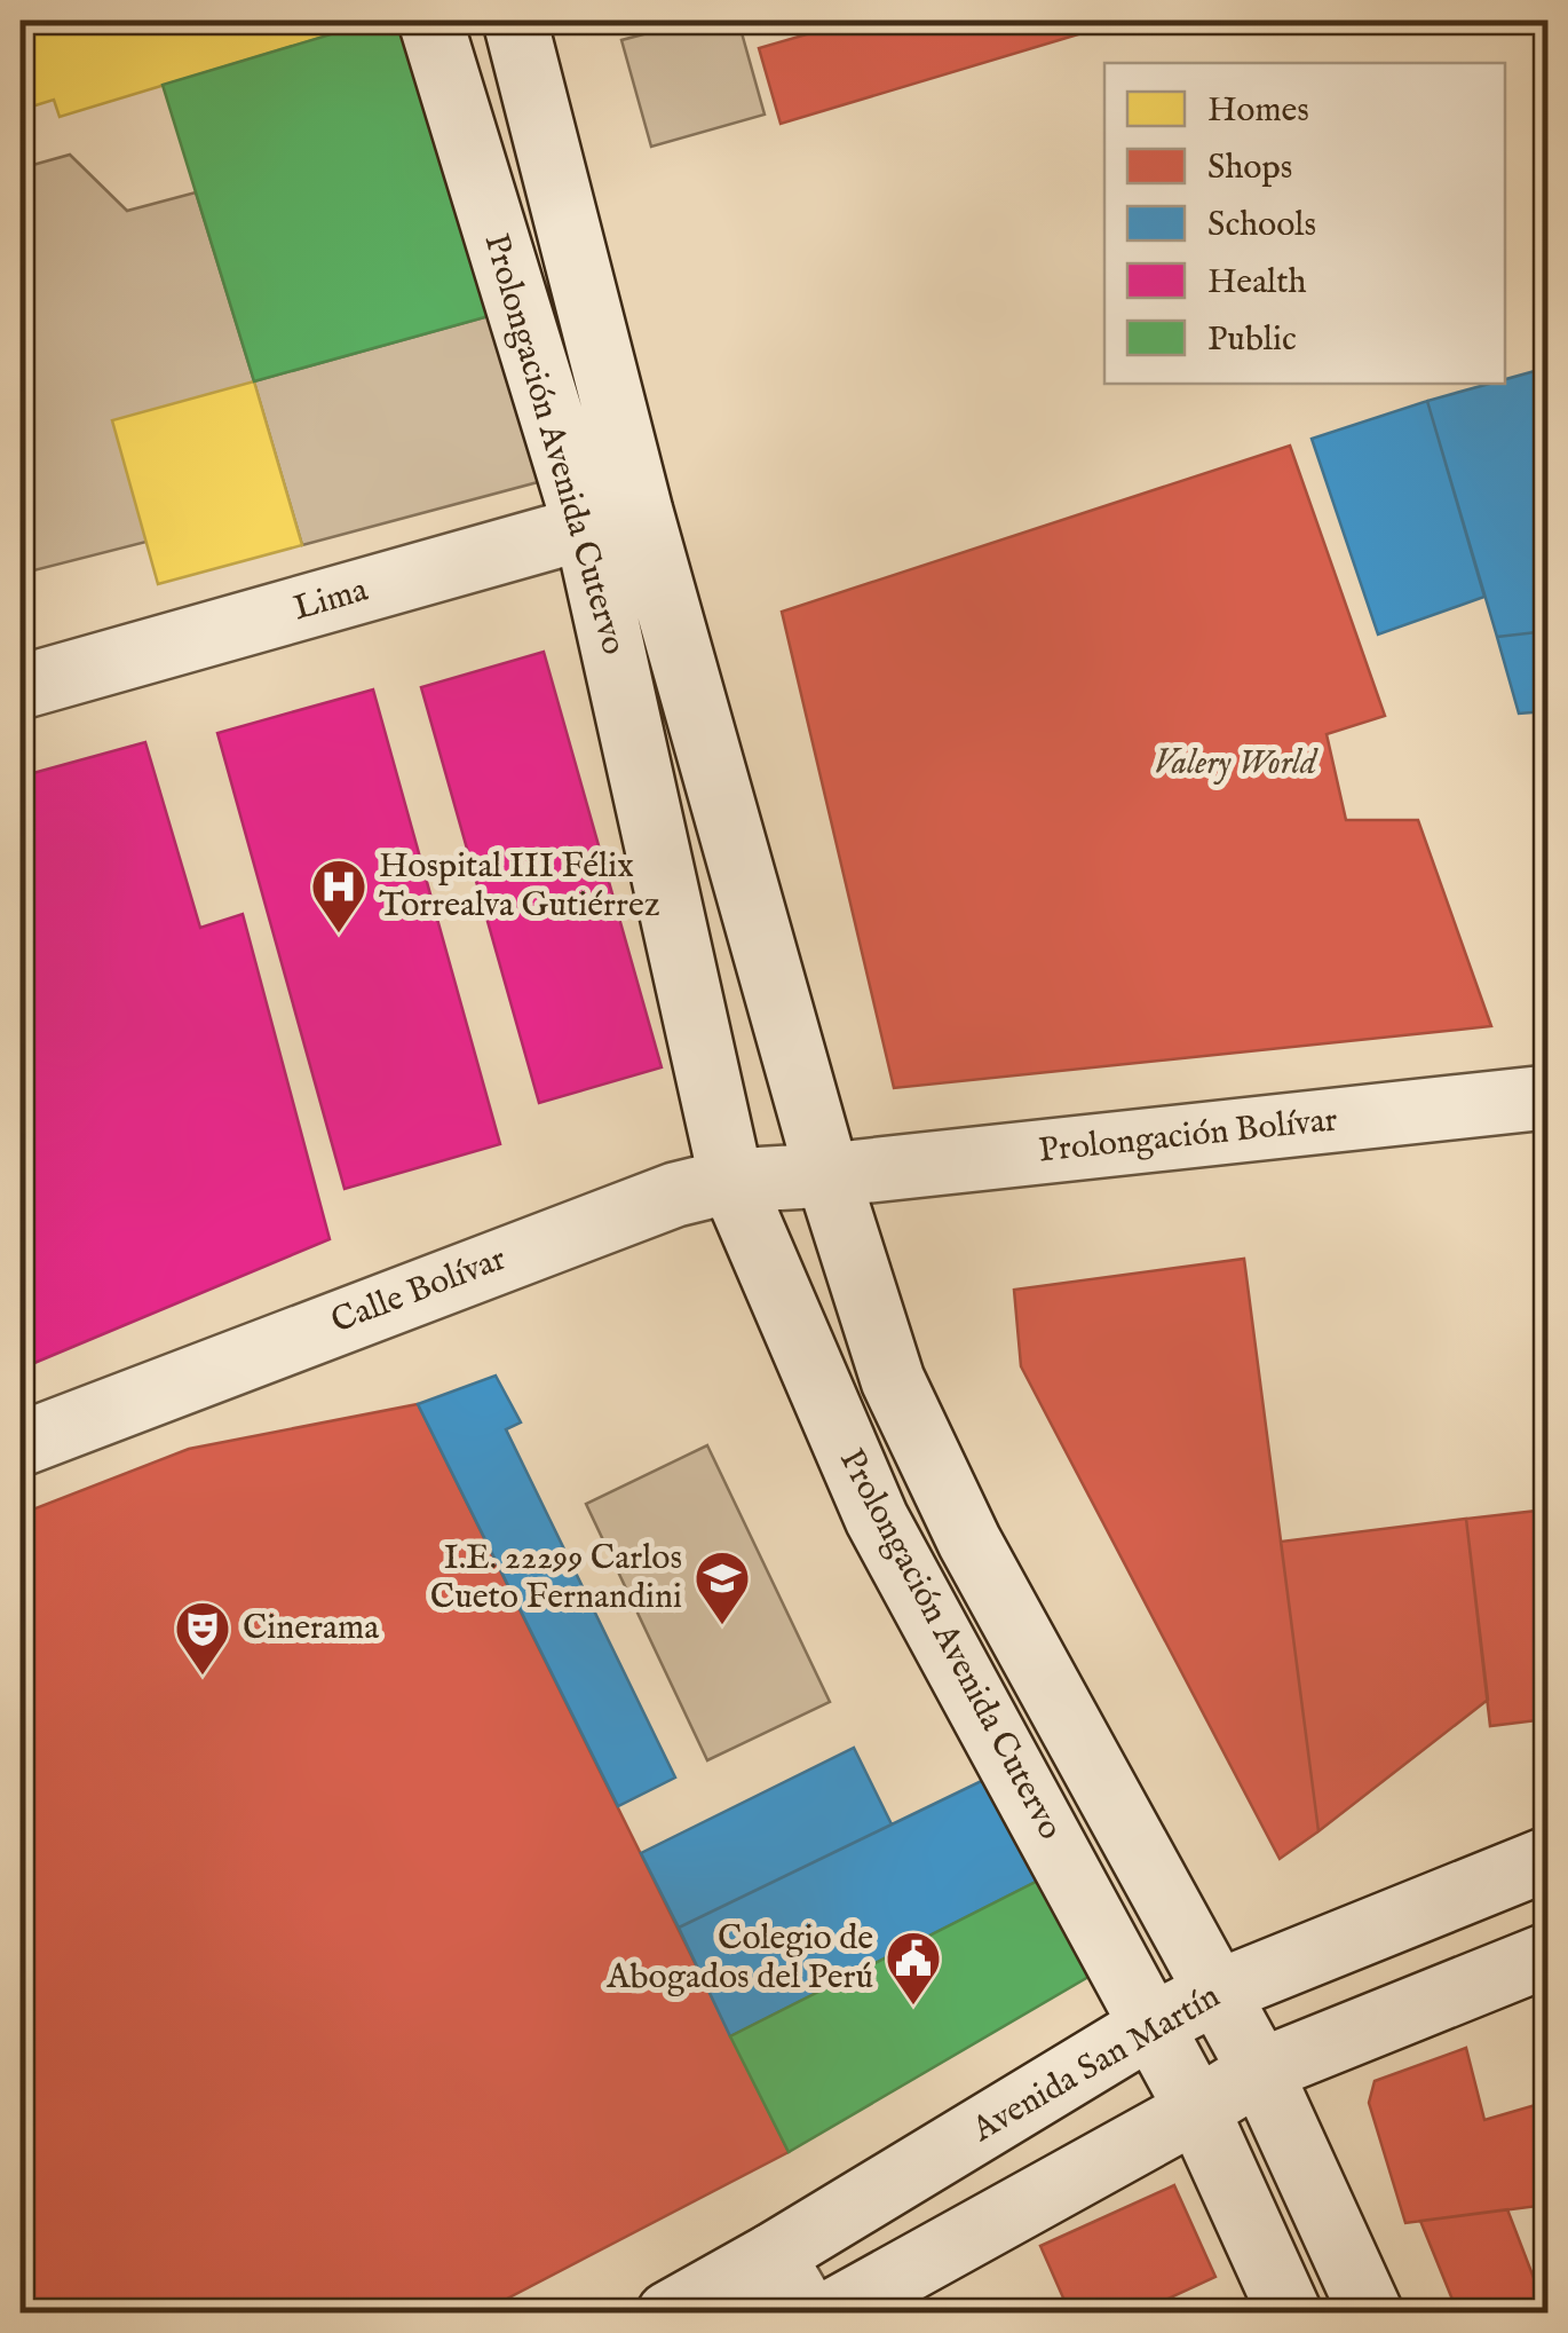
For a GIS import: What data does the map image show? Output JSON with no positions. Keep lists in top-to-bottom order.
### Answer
{
  "streets": {
    "street": [
      "Prolongación Avenida Cutervo",
      "Lima",
      "Prolongación Bolívar",
      "Calle Bolívar",
      "Avenida San Martín"
    ]
  },
  "crossings": [
    ["Prolongación Avenida Cutervo", "Lima"],
    ["Prolongación Avenida Cutervo", "Prolongación Bolívar"],
    ["Prolongación Avenida Cutervo", "Calle Bolívar"],
    ["Prolongación Avenida Cutervo", "Avenida San Martín"],
    ["Prolongación Bolívar", "Calle Bolívar"]
  ],
  "parks": ["Valery World"],
  "places": {
    "hospital": ["Hospital III Félix Torrealva Gutiérrez"],
    "school or university": ["I.E. 22299 Carlos Cueto Fernandini"],
    "theatre": ["Cinerama"],
    "public building": ["Colegio de Abogados del Perú"]
  },
  "legend": [
    "Homes",
    "Shops",
    "Schools",
    "Health",
    "Public"
  ]
}
